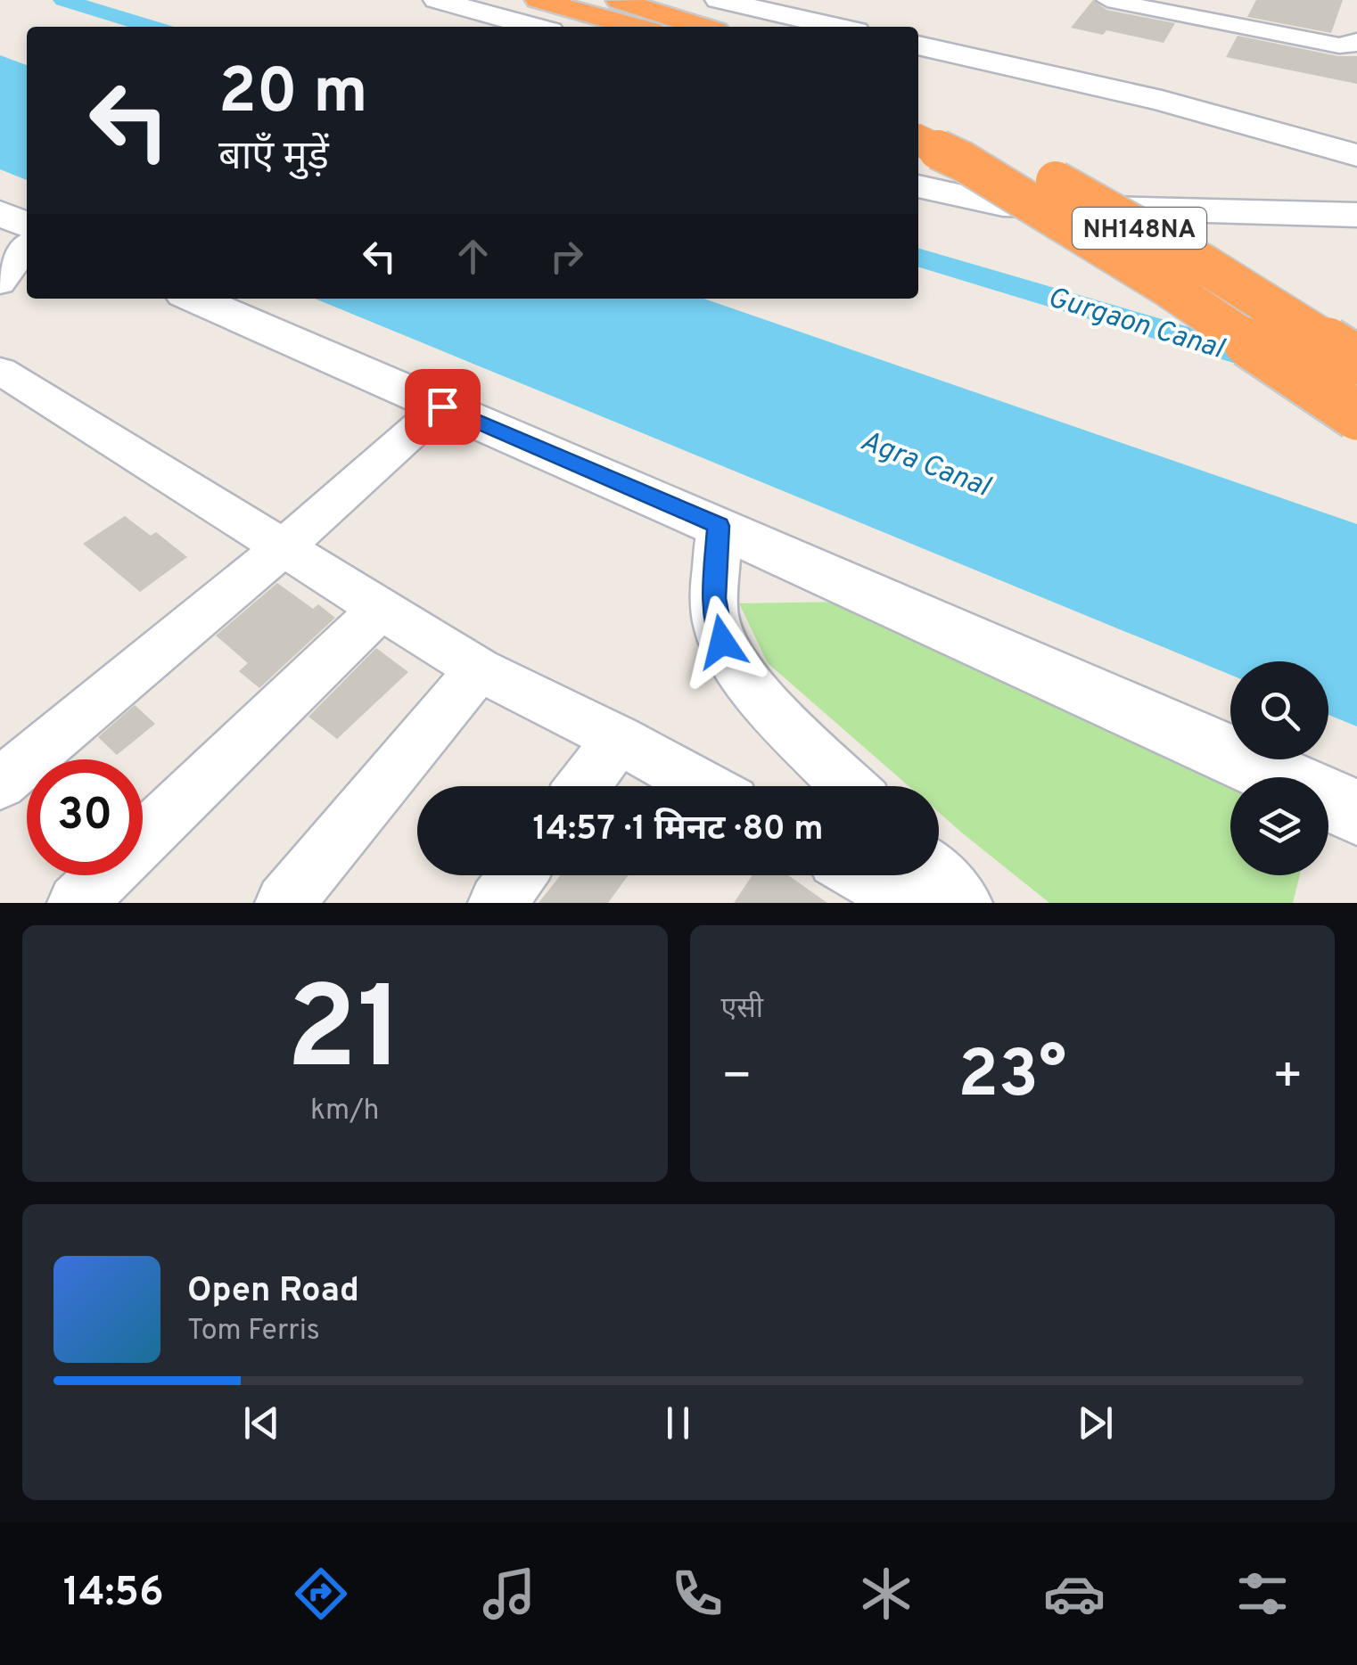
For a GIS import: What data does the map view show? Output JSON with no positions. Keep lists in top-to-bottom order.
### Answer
{
  "streets": {
    "highway": ["NH148NA"]
  },
  "water": ["Gurgaon Canal", "Agra Canal"],
  "page": {
    "turn": ["20 m", "बाएँ मुड़ें"],
    "limit": "30",
    "trip": "14:57 · 1 मिनट · 80 m",
    "tile": [
      ["21", "km/h"],
      "एसी"
    ],
    "heat": ["−", "23°", "+"],
    "song": ["Open Road", "Tom Ferris"],
    "tabs": "14:56"
  }
}
